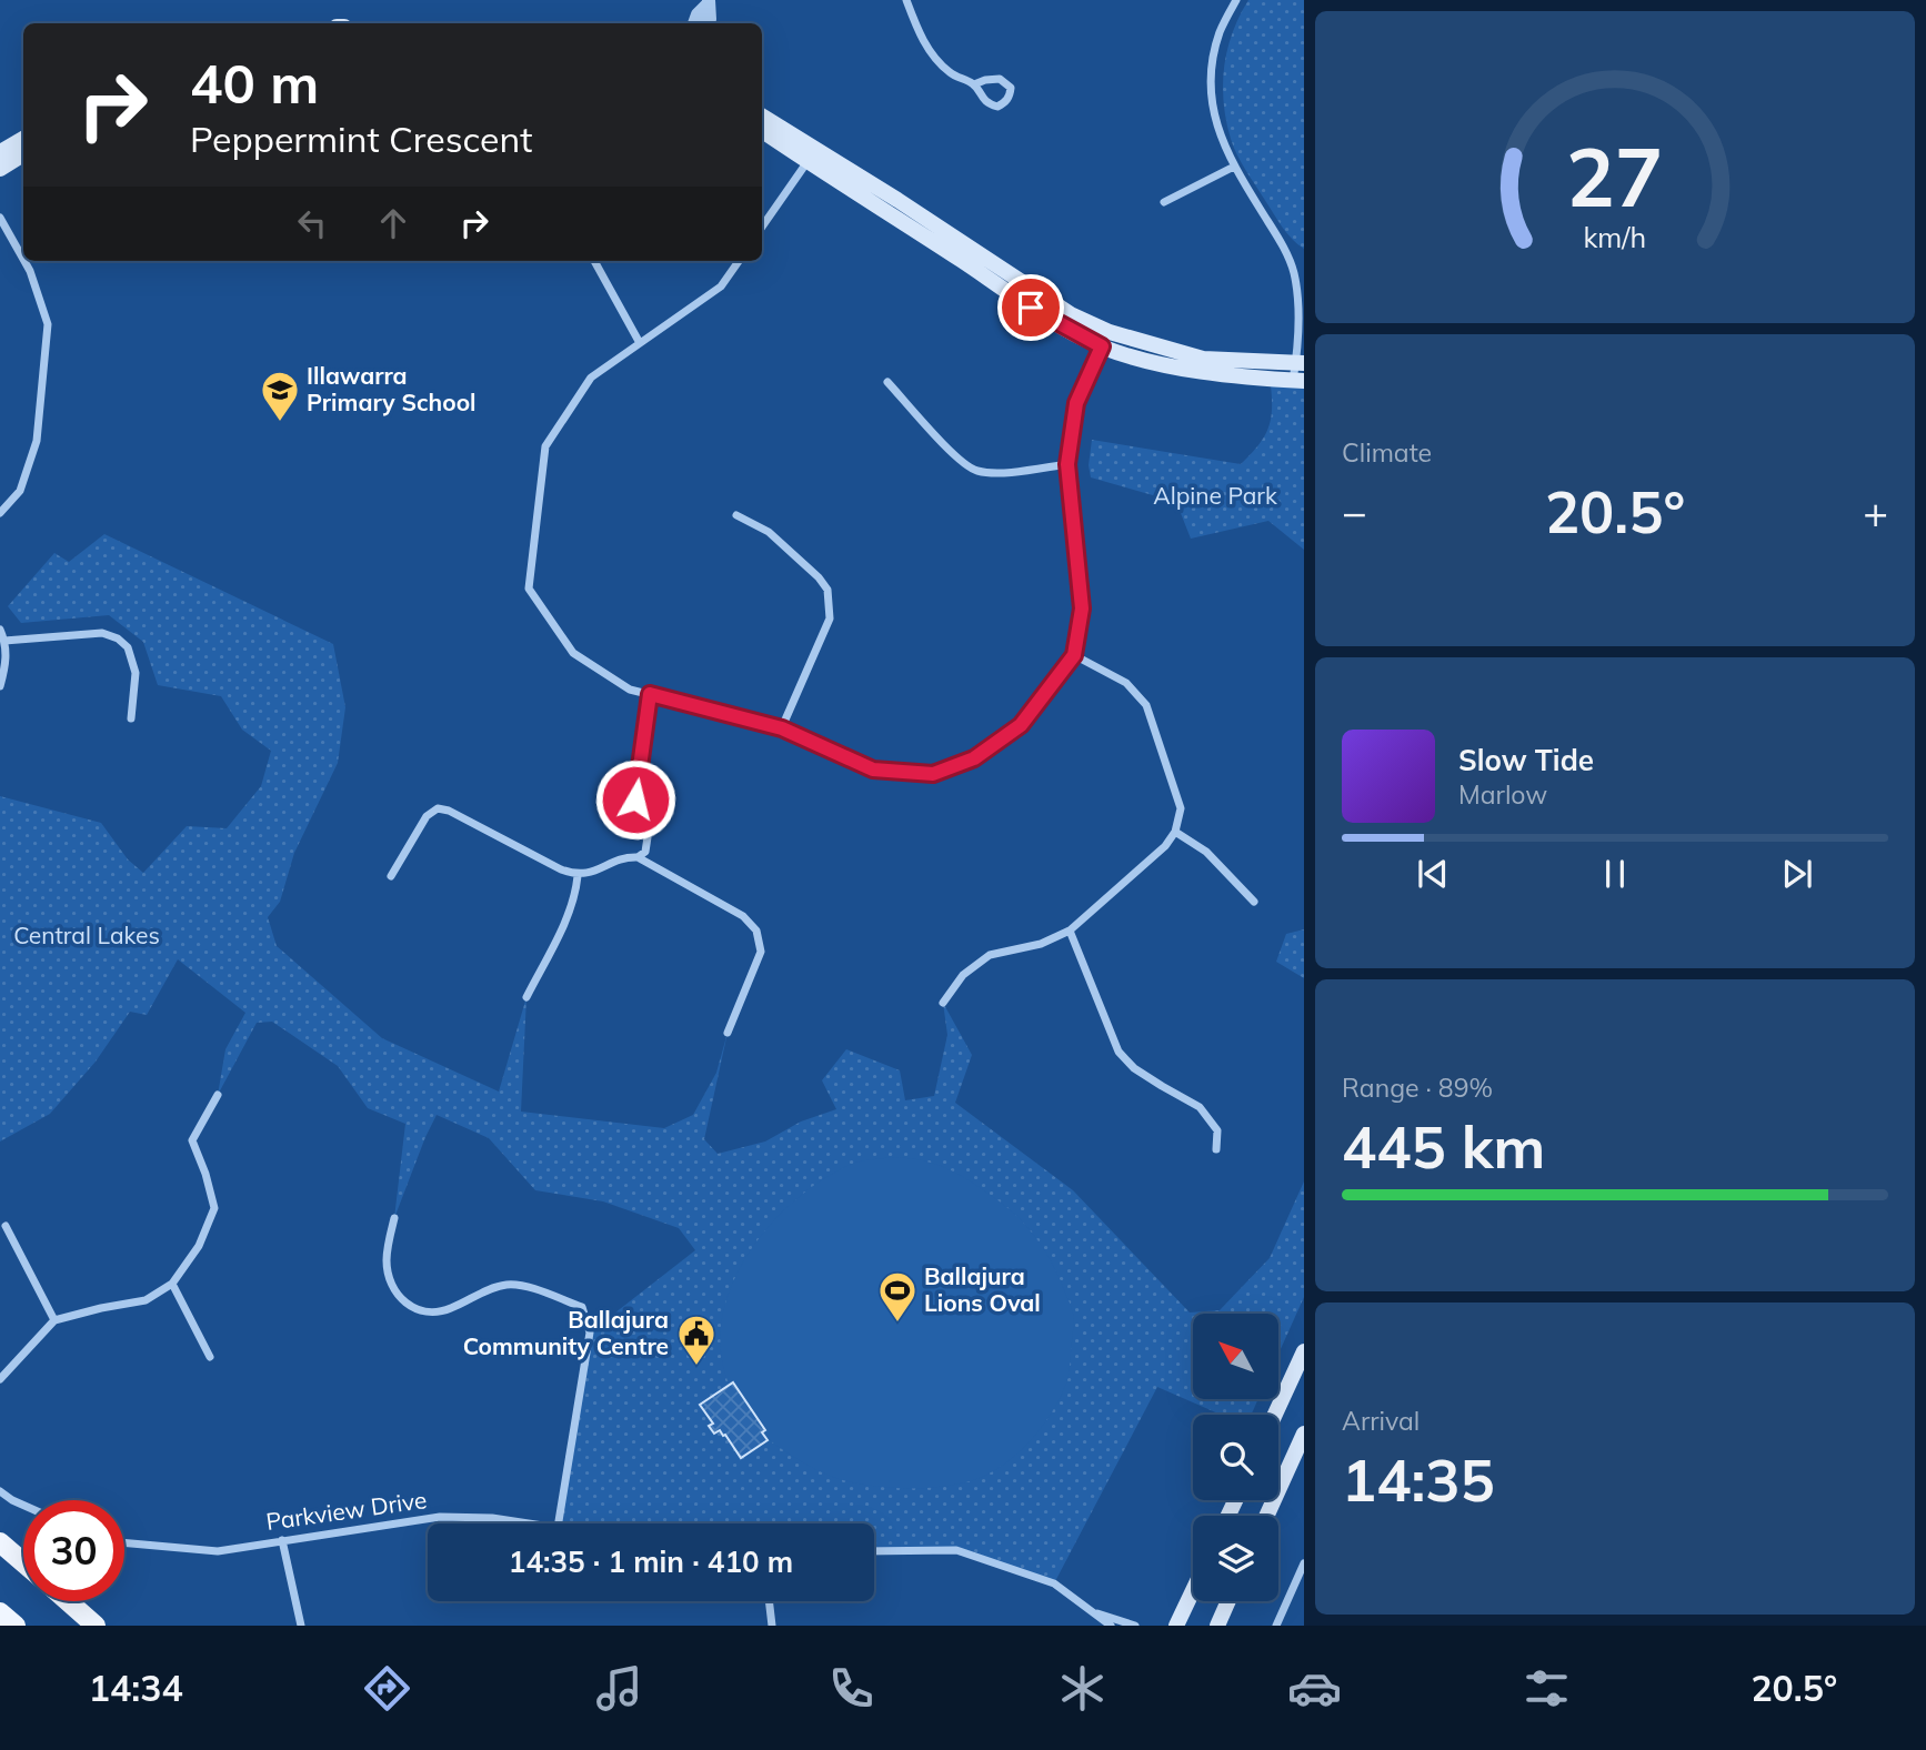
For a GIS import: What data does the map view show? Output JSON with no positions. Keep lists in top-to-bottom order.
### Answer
{
  "streets": {
    "street": ["Parkview Drive"]
  },
  "parks": ["Alpine Park", "Central Lakes"],
  "places": {
    "school or university": ["Illawarra Primary School"],
    "sports": ["Ballajura Lions Oval"],
    "public building": ["Ballajura Community Centre"]
  },
  "north": "top left",
  "page": {
    "turn": ["40 m", "Peppermint Crescent"],
    "tile": [
      "Climate",
      ["Range · 89%", "445 km"],
      ["Arrival", "14:35"]
    ],
    "heat": ["−", "20.5°", "+"],
    "song": ["Slow Tide", "Marlow"],
    "limit": "30",
    "trip": "14:35 · 1 min · 410 m",
    "tabs": ["14:34", "20.5°"],
    "gauge": ["27", "km/h"]
  }
}
